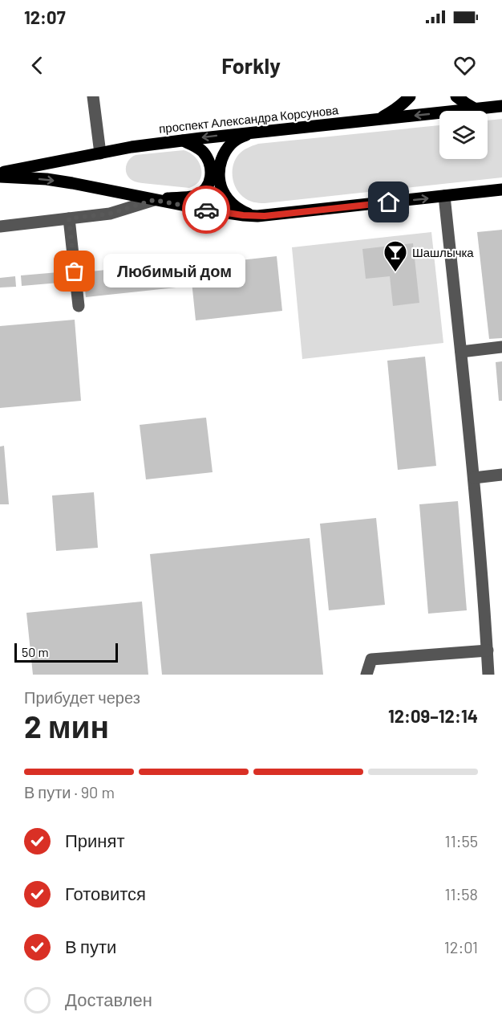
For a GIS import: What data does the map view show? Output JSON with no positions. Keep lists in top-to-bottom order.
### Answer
{
  "streets": {
    "main road": ["проспект Александра Корсунова"]
  },
  "places": {
    "other": ["Любимый дом"],
    "bar": ["Шашлычка"]
  },
  "scale_bar": "50 m",
  "page": {
    "status": "12:07",
    "header": "Forkly",
    "bubble": "Любимый дом",
    "scale": "50 m",
    "heading": ["2 мин", "Прибудет через", "12:09–12:14"],
    "bar": "В пути · 90 m",
    "list": [
      ["Принят", "11:55"],
      ["Готовится", "11:58"],
      ["В пути", "12:01"],
      "Доставлен"
    ]
  }
}
